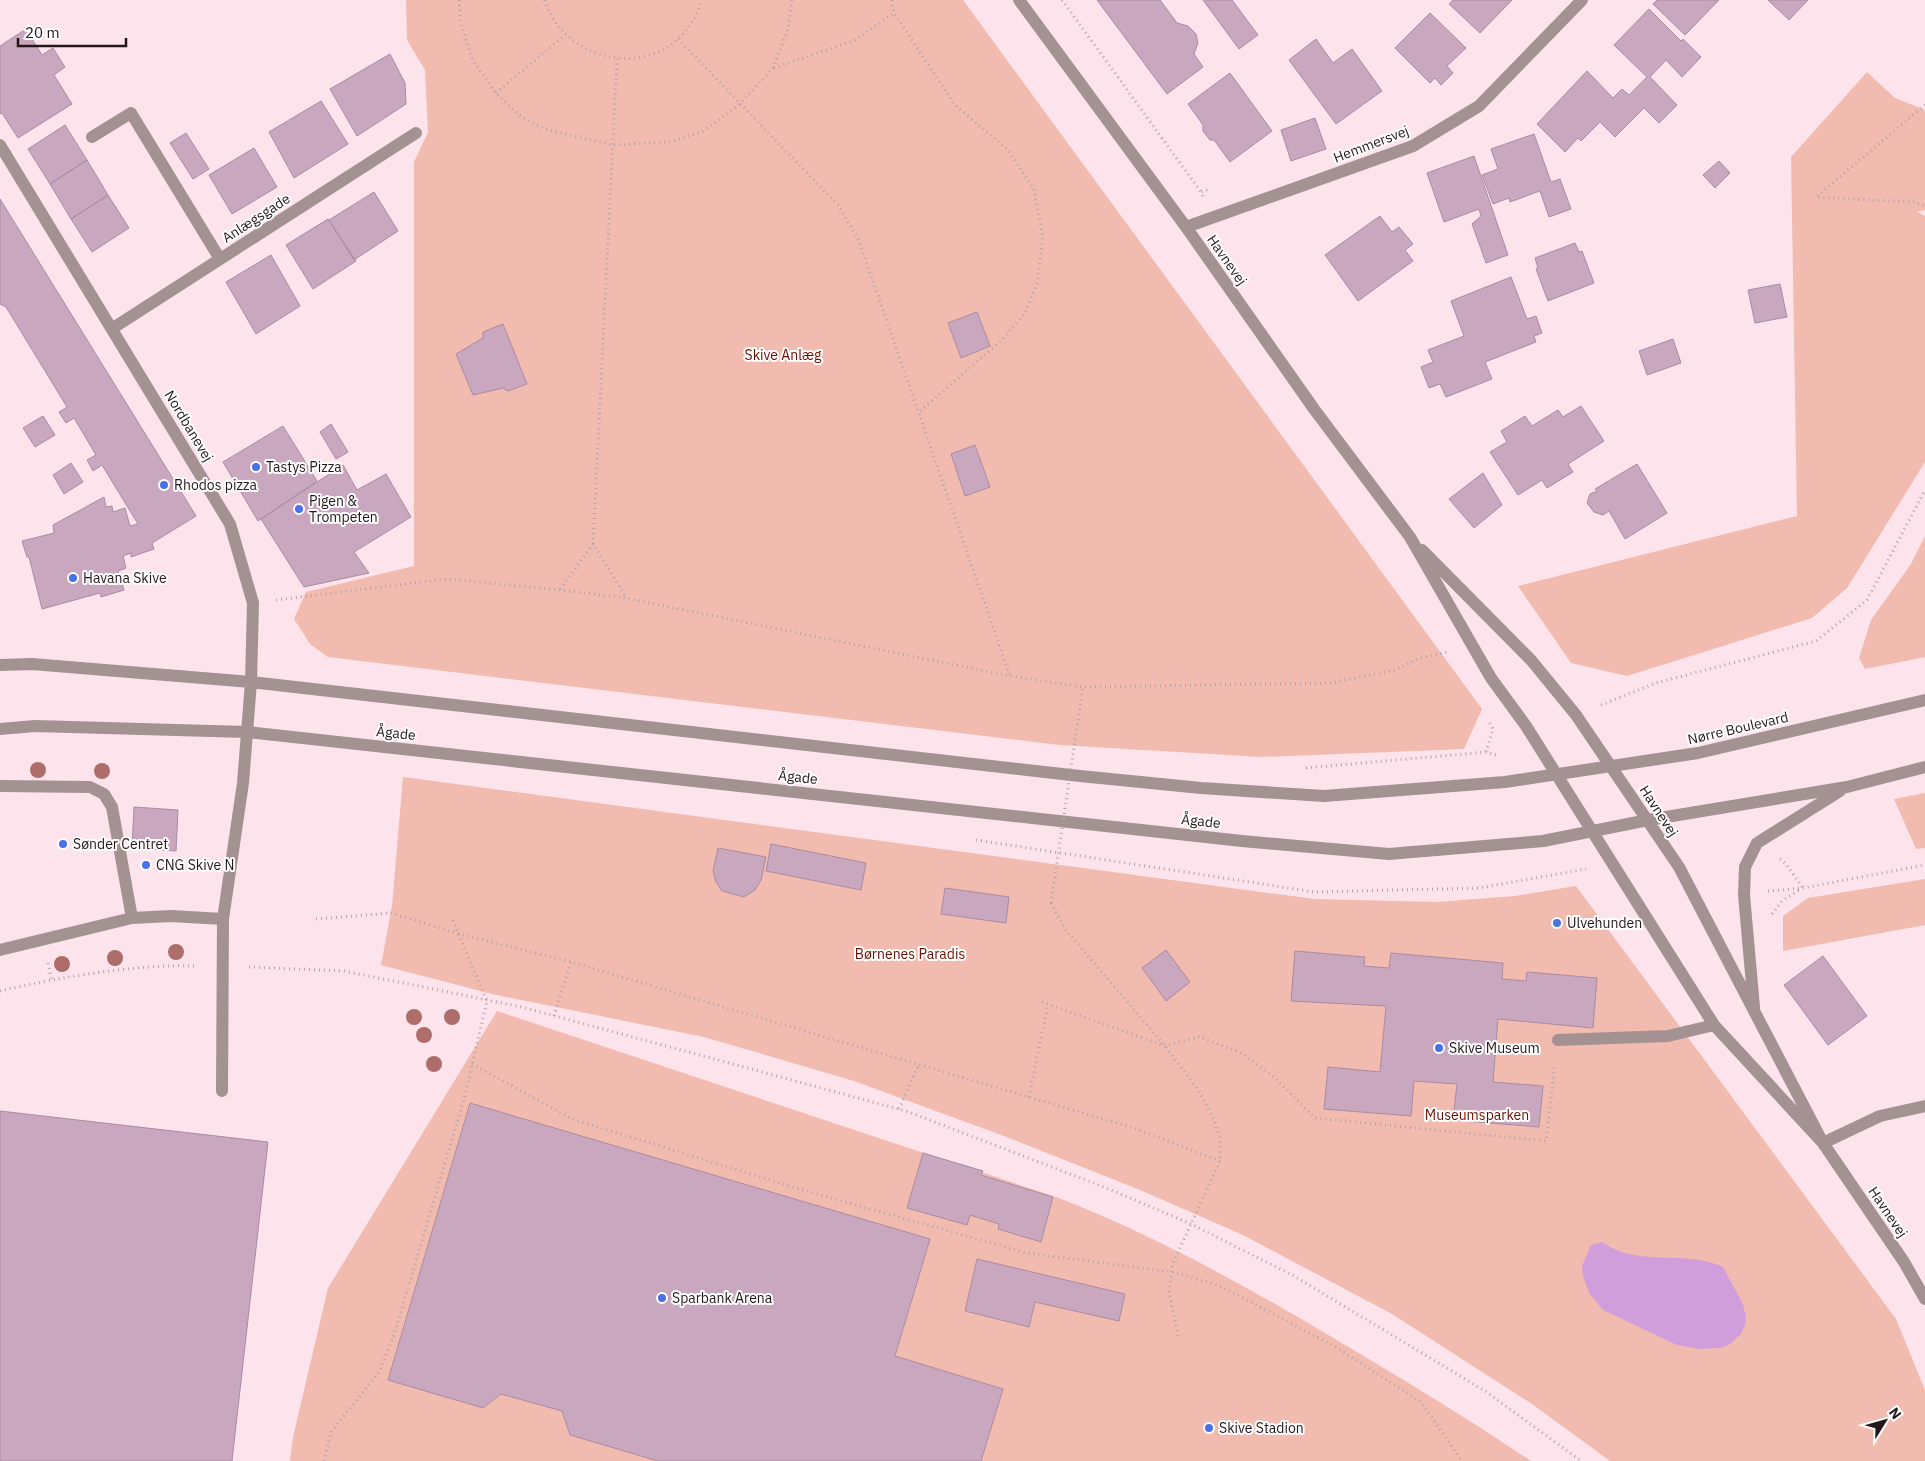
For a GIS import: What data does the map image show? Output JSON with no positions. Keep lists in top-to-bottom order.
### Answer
{
  "streets": {
    "street": [
      "Hemmersvej",
      "Anlægsgade",
      "Havnevej",
      "Nordbanevej",
      "Nørre Boulevard",
      "Ågade"
    ]
  },
  "crossings": [
    ["Hemmersvej", "Havnevej"],
    ["Anlægsgade", "Nordbanevej"],
    ["Havnevej", "Nørre Boulevard"],
    ["Havnevej", "Ågade"],
    ["Nordbanevej", "Ågade"]
  ],
  "parks": ["Skive Anlæg", "Børnenes Paradis", "Museumsparken"],
  "places": [
    "Tastys Pizza",
    "Rhodos pizza",
    "Pigen & Trompeten",
    "Havana Skive",
    "Sønder Centret",
    "CNG Skive N",
    "Ulvehunden",
    "Skive Museum",
    "Sparbank Arena",
    "Skive Stadion"
  ],
  "scale_bar": "20 m",
  "north": "top right"
}
